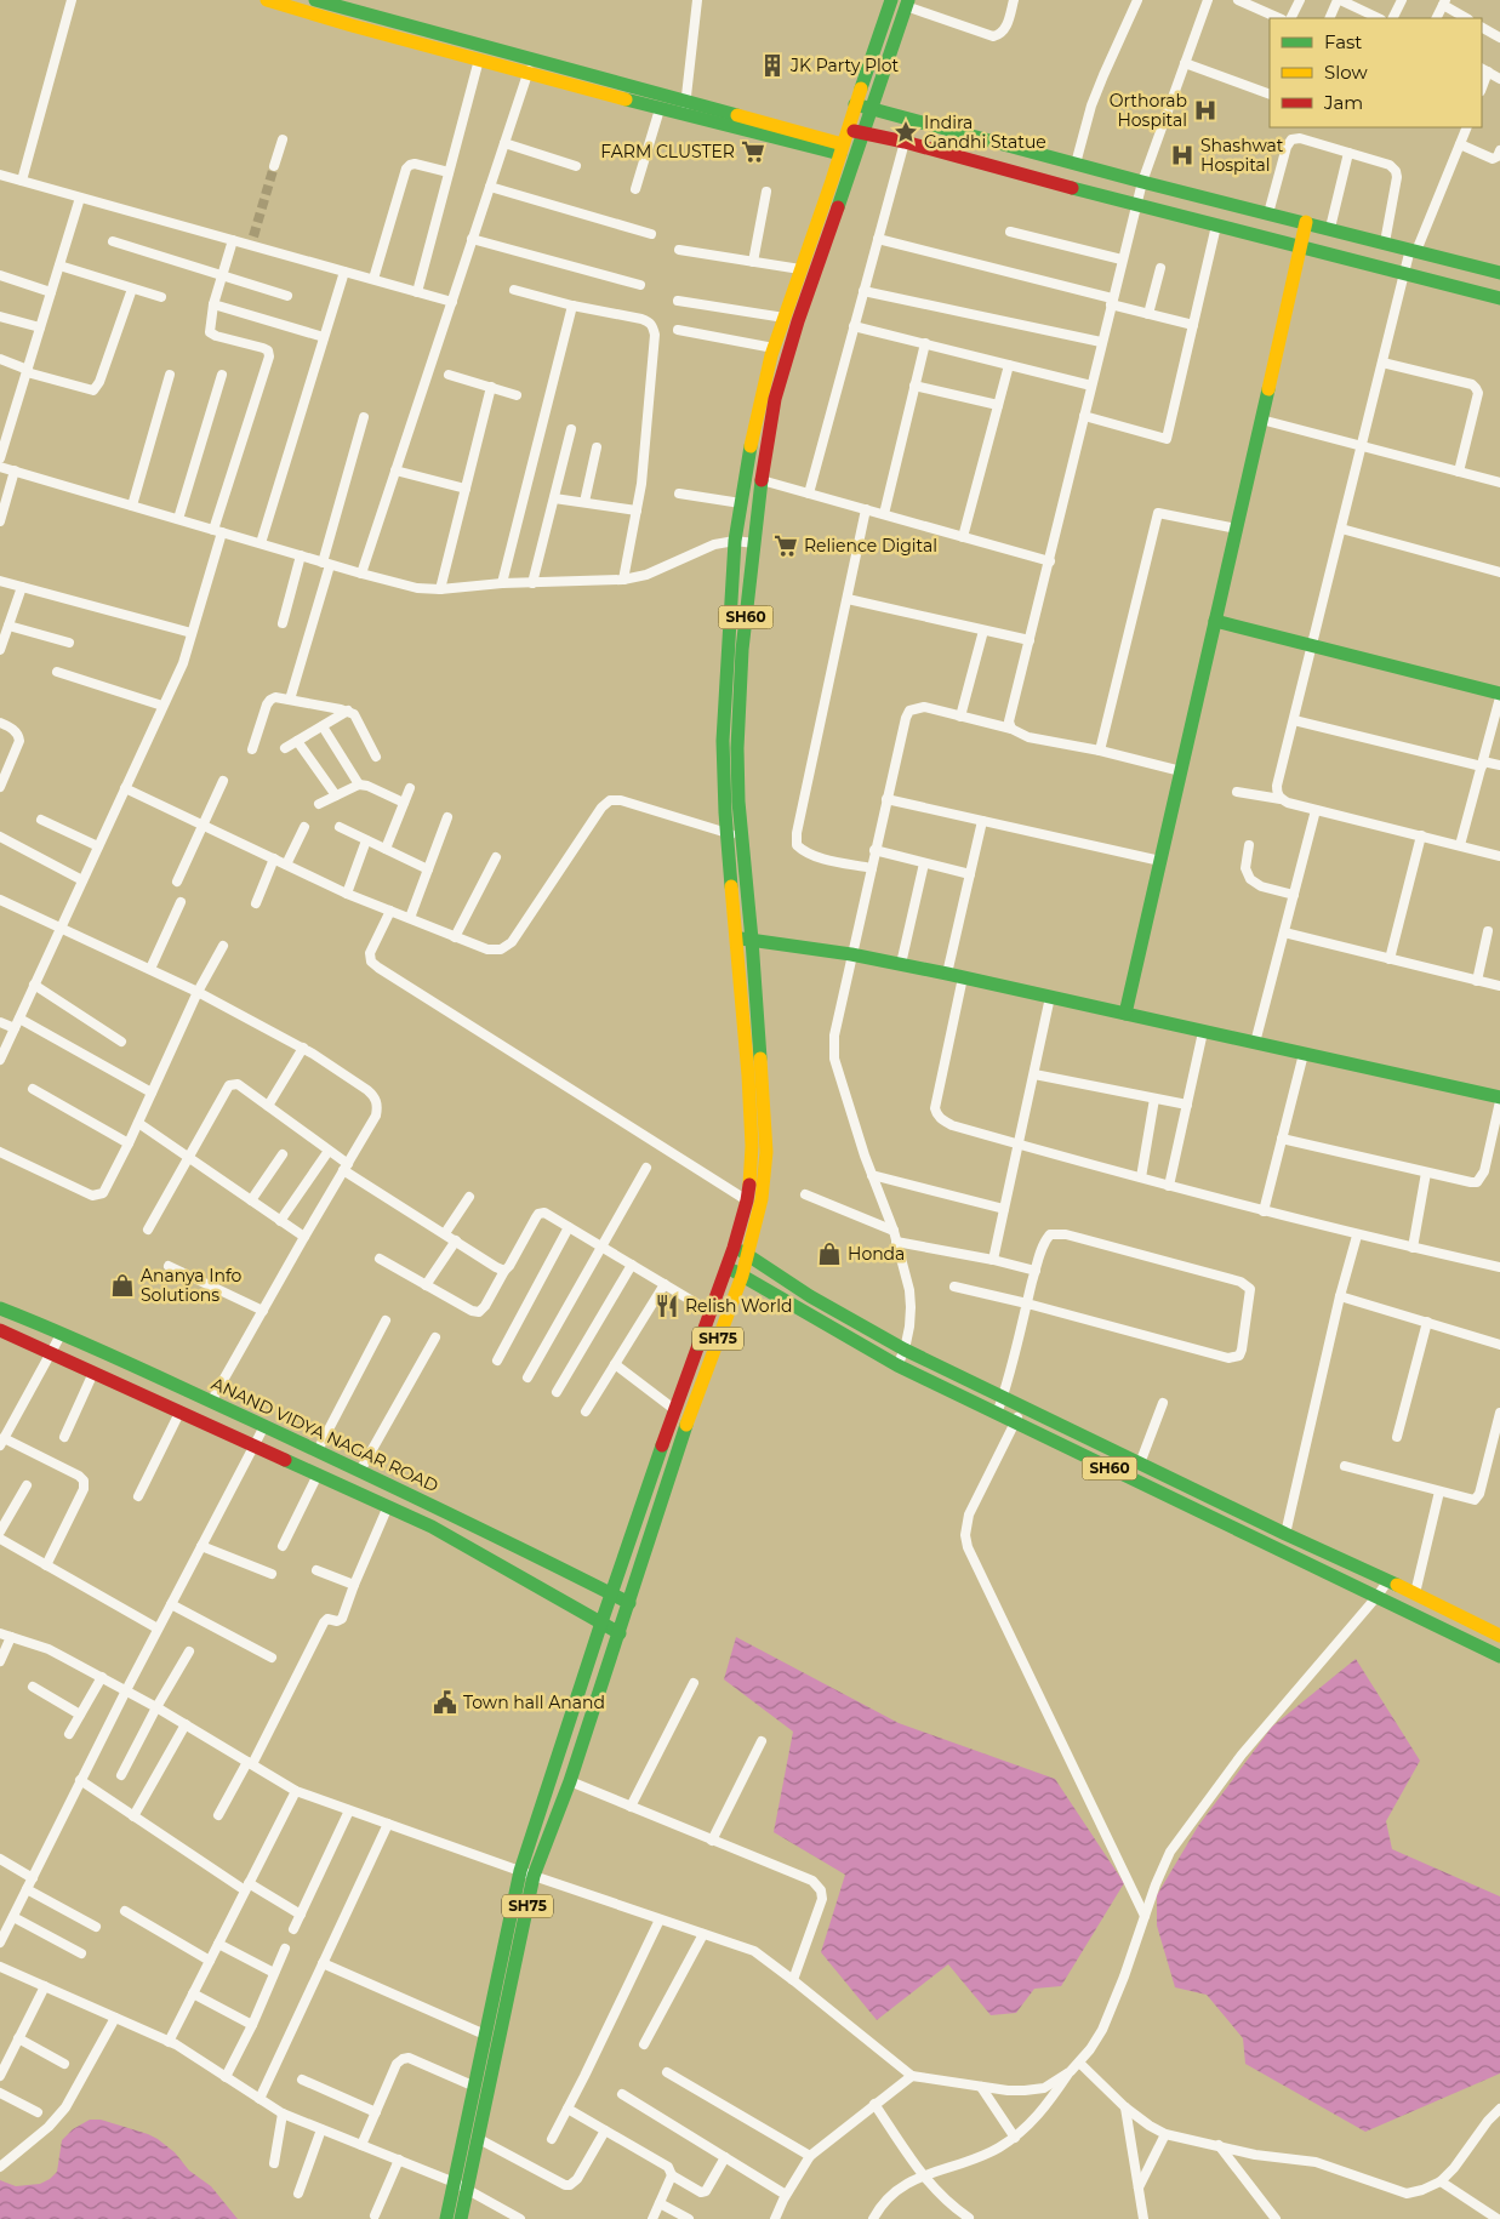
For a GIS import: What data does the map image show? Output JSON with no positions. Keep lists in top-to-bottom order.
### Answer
{
  "streets": {
    "main road": ["SH60", "SH75", "ANAND VIDYA NAGAR ROAD"]
  },
  "crossings": [
    ["SH60", "SH75"],
    ["SH75", "ANAND VIDYA NAGAR ROAD"]
  ],
  "places": {
    "building": ["JK Party Plot"],
    "hospital": ["Orthorab Hospital", "Shashwat Hospital"],
    "place": ["Indira Gandhi Statue"],
    "supermarket": ["FARM CLUSTER", "Relience Digital"],
    "shop": ["Honda", "Ananya Info Solutions"],
    "restaurant": ["Relish World"],
    "public building": ["Town hall Anand"]
  },
  "legend": ["Fast", "Slow", "Jam"]
}
